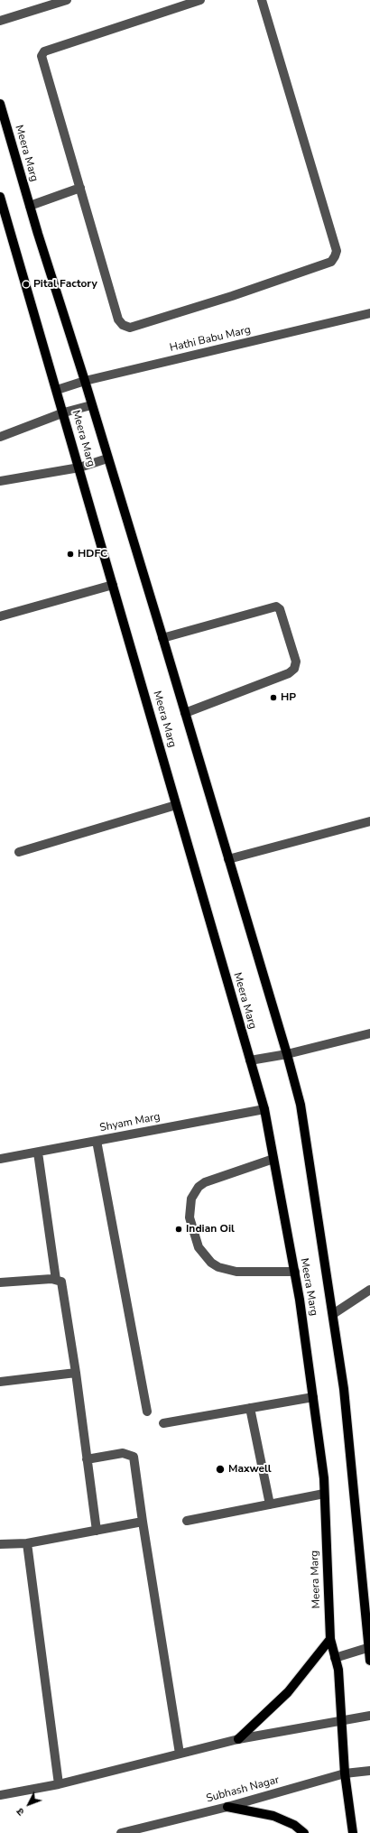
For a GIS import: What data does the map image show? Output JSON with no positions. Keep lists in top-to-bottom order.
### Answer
{
  "streets": {
    "main road": ["Meera Marg"],
    "street": ["Hathi Babu Marg", "Shyam Marg", "Subhash Nagar"]
  },
  "crossings": [
    ["Meera Marg", "Hathi Babu Marg"],
    ["Meera Marg", "Shyam Marg"],
    ["Meera Marg", "Subhash Nagar"]
  ],
  "places": [
    "Pital Factory",
    "HDFC",
    "HP",
    "Indian Oil",
    "Maxwell"
  ],
  "north": "bottom left"
}
